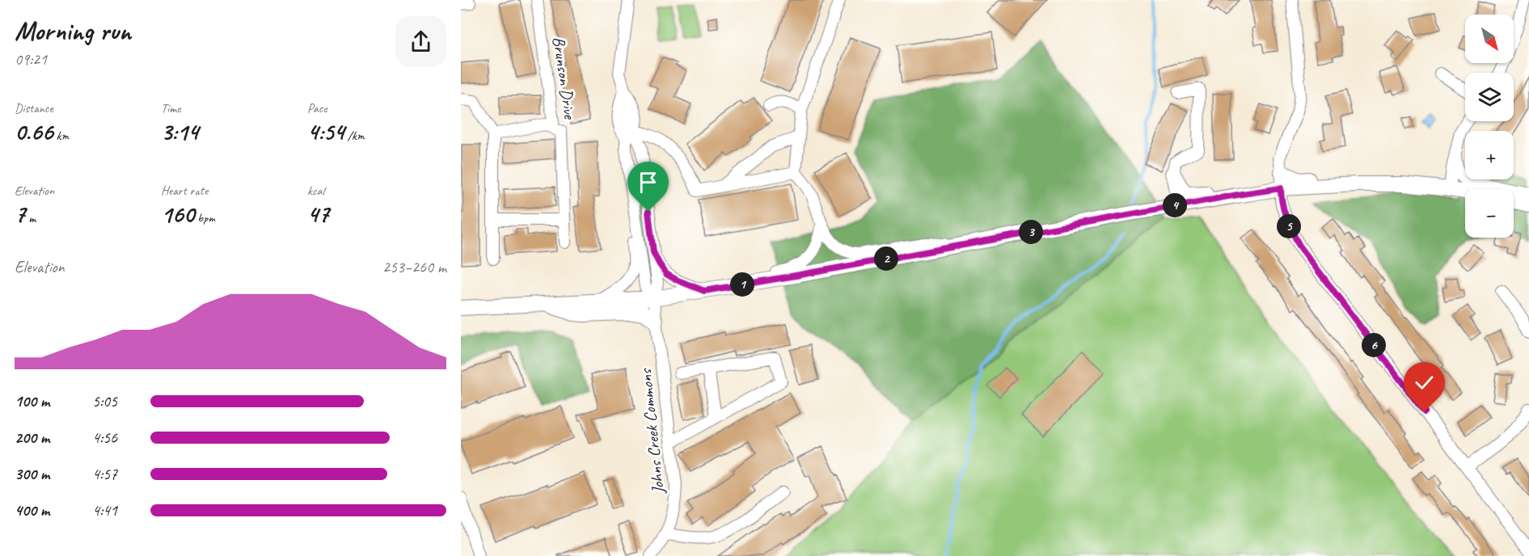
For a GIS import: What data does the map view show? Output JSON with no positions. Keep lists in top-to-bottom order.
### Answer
{
  "streets": {
    "street": ["Brunson Drive", "Johns Creek Commons"]
  },
  "north": "bottom right",
  "page": {
    "heading": ["Morning run", "09:21"],
    "map_buttons": ["+", "−"],
    "stats": [
      ["Distance", "0.66 km"],
      ["Time", "3:14"],
      ["Pace", "4:54 /km"],
      ["Elevation", "7 m"],
      ["Heart rate", "160 bpm"],
      ["kcal", "47"]
    ],
    "pins": [
      "4",
      "5",
      "3",
      "2",
      "1",
      "6"
    ],
    "chart": ["Elevation", "253–260 m"],
    "list": [
      {
        "name": "100 m",
        "note": "5:05"
      },
      {
        "name": "200 m",
        "note": "4:56"
      },
      {
        "name": "300 m",
        "note": "4:57"
      },
      {
        "name": "400 m",
        "note": "4:41"
      }
    ]
  }
}
